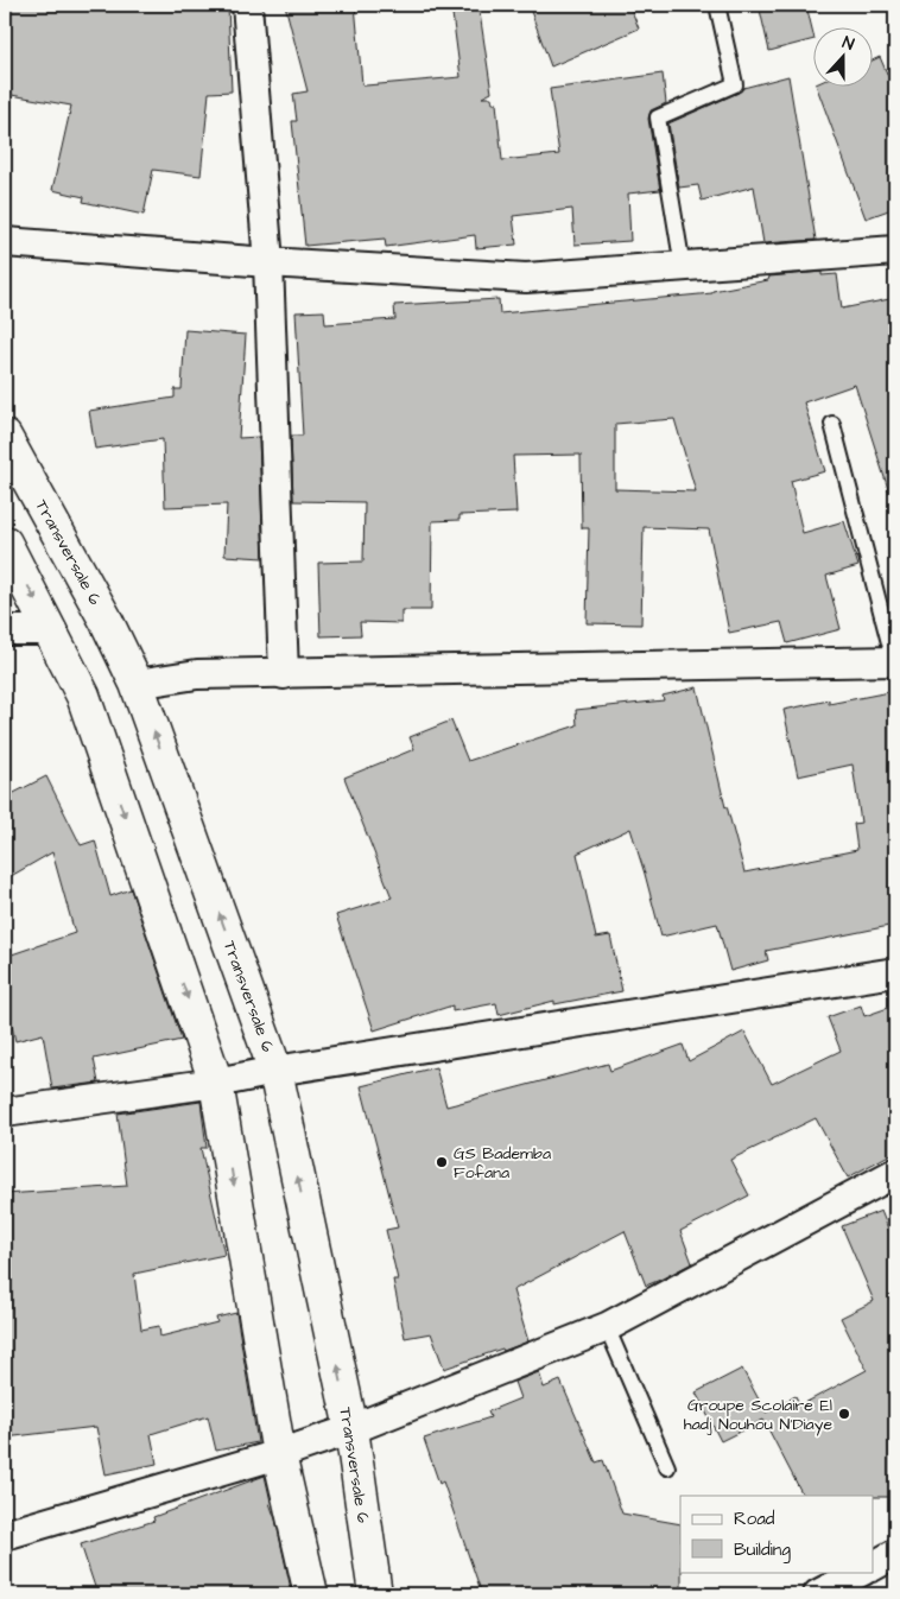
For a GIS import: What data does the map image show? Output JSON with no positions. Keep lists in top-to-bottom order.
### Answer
{
  "streets": {
    "main road": ["Transversale 6"]
  },
  "places": ["GS Bademba Fofana", "Groupe Scolaire El hadj Nouhou N'Diaye"],
  "legend": ["Road", "Building"],
  "north": "top"
}
